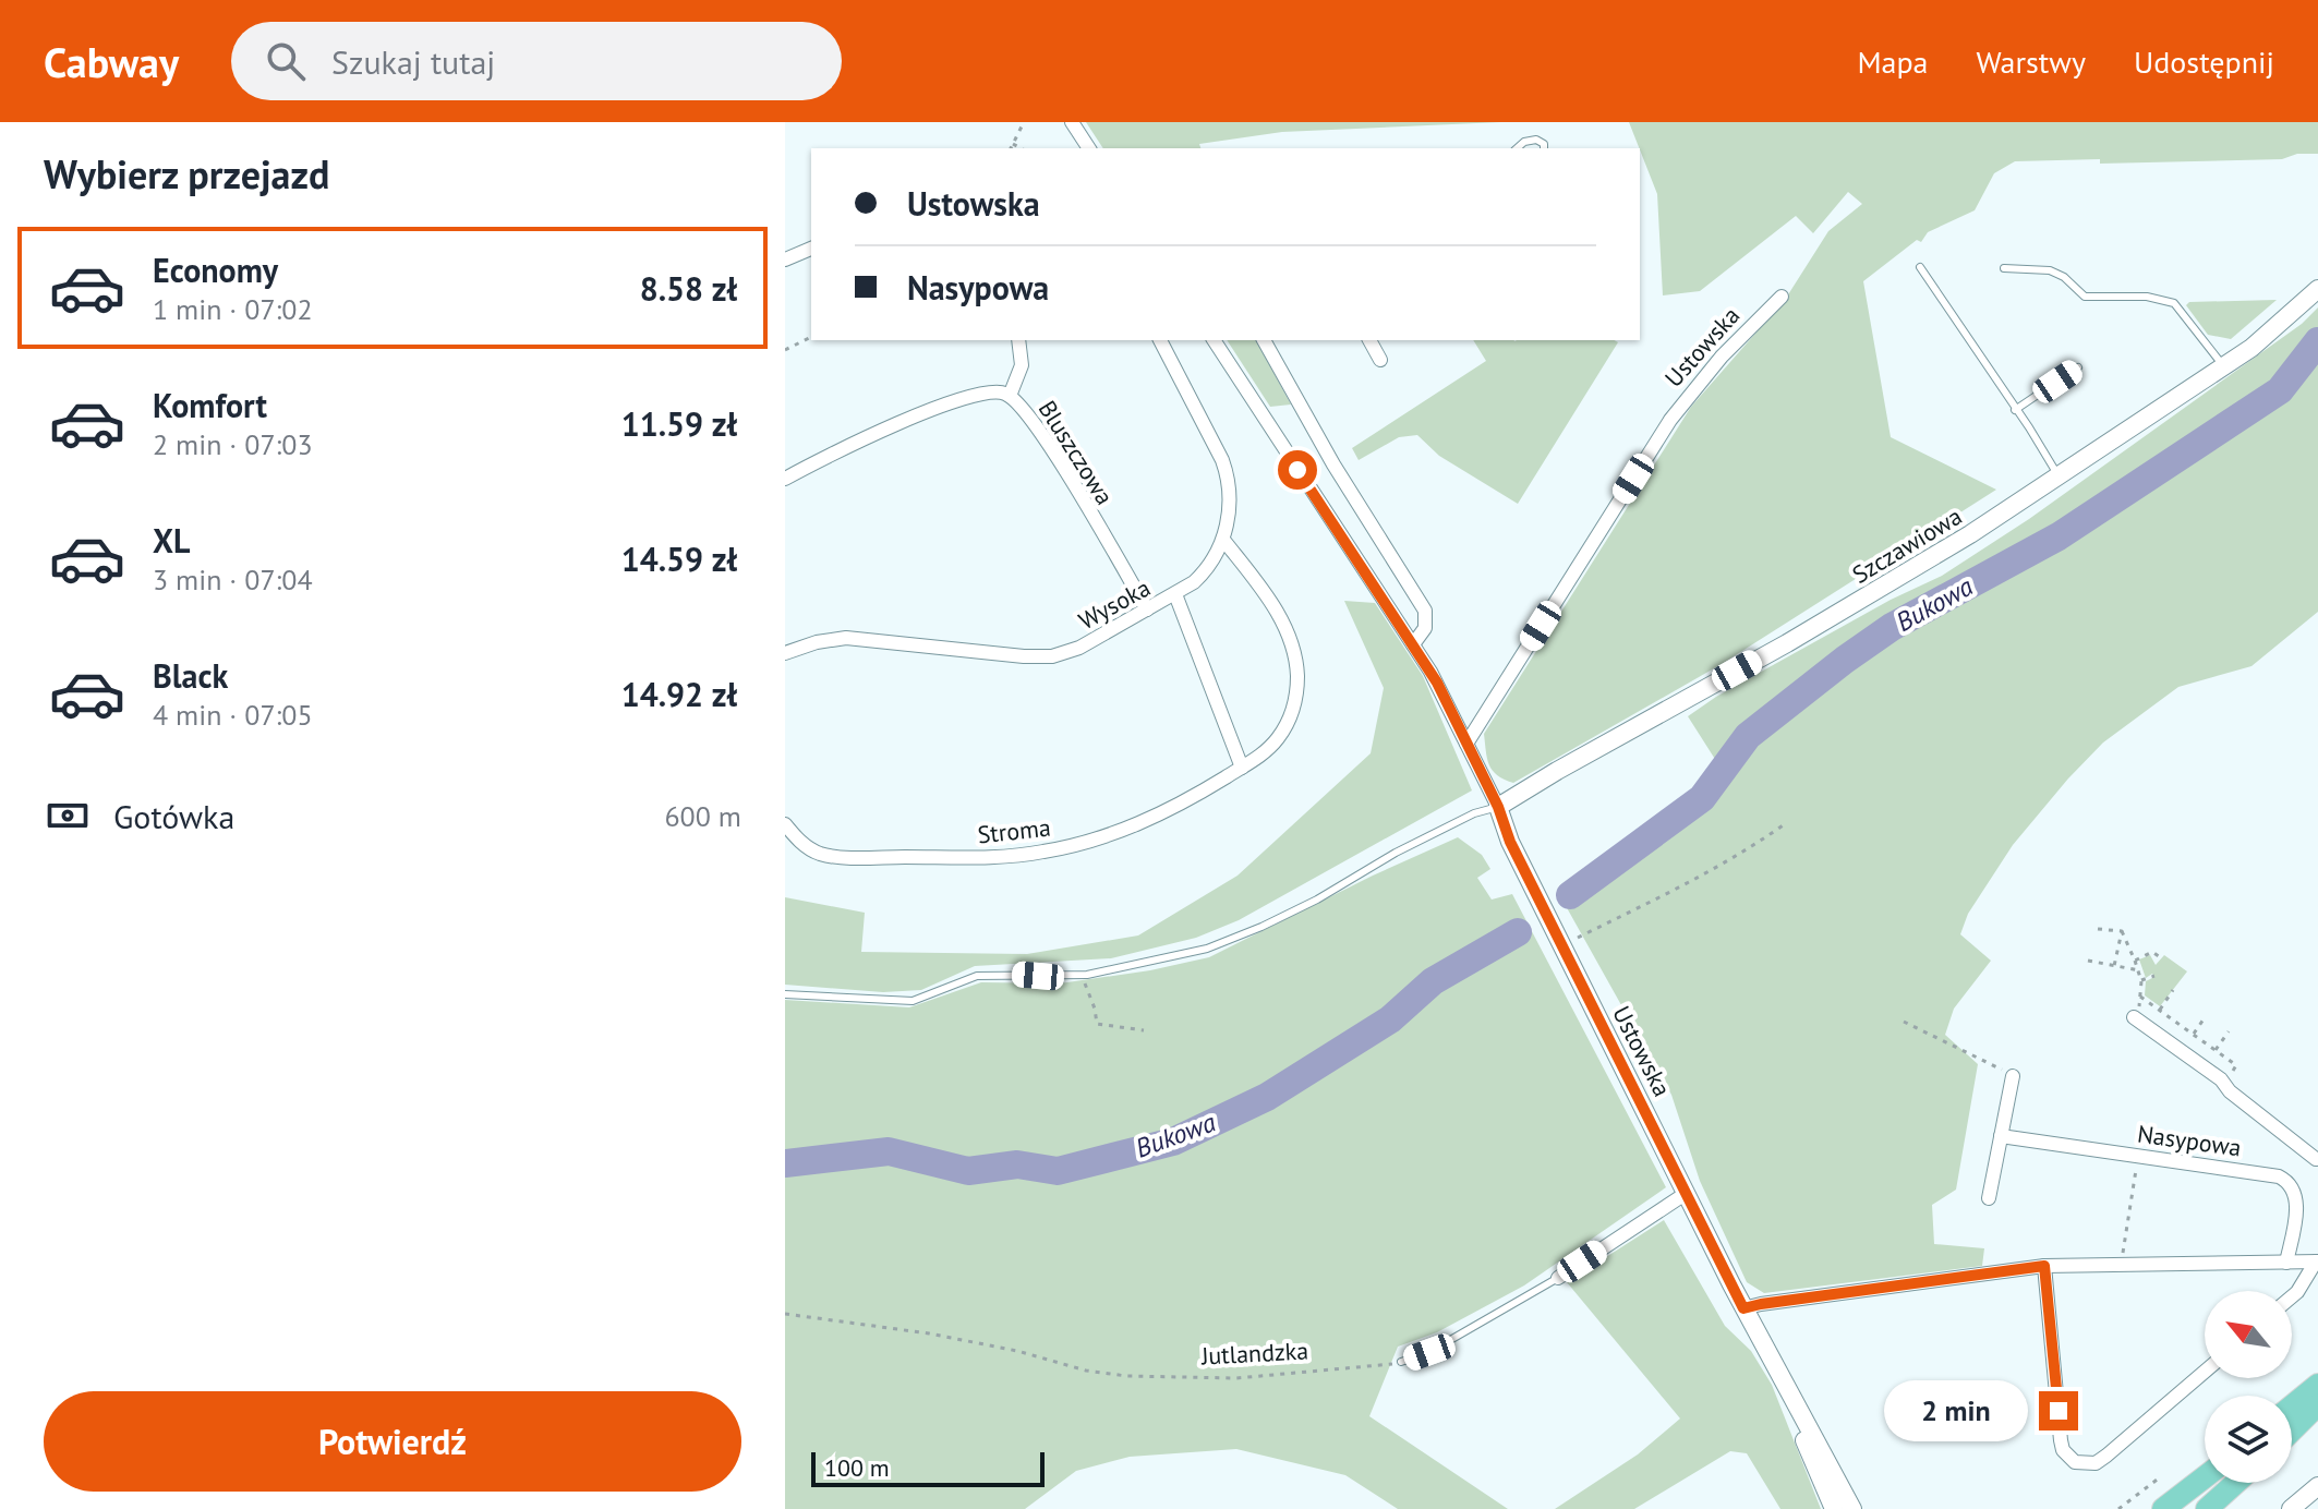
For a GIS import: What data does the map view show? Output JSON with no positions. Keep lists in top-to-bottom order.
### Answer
{
  "streets": {
    "street": [
      "Ustowska",
      "Bluszczowa",
      "Szczawiowa",
      "Wysoka",
      "Stroma",
      "Nasypowa"
    ],
    "path": ["Jutlandzka"]
  },
  "crossings": [
    ["Ustowska", "Szczawiowa"],
    ["Bluszczowa", "Wysoka"],
    ["Wysoka", "Stroma"]
  ],
  "water": ["Bukowa"],
  "scale_bar": "100 m",
  "north": "top left",
  "page": {
    "header": "Cabway",
    "search": "Szukaj tutaj",
    "nav": ["Mapa", "Warstwy", "Udostępnij"],
    "heading": "Wybierz przejazd",
    "banner": ["Ustowska", "Nasypowa"],
    "list": [
      {
        "name": "Economy",
        "note": "1 min · 07:02",
        "value": "8.58 zł"
      },
      {
        "name": "Komfort",
        "note": "2 min · 07:03",
        "value": "11.59 zł"
      },
      {
        "name": "XL",
        "note": "3 min · 07:04",
        "value": "14.59 zł"
      },
      {
        "name": "Black",
        "note": "4 min · 07:05",
        "value": "14.92 zł"
      }
    ],
    "pay": ["Gotówka", "600 m"],
    "buttons": "Potwierdź",
    "bubble": "2 min",
    "scale": "100 m"
  }
}
